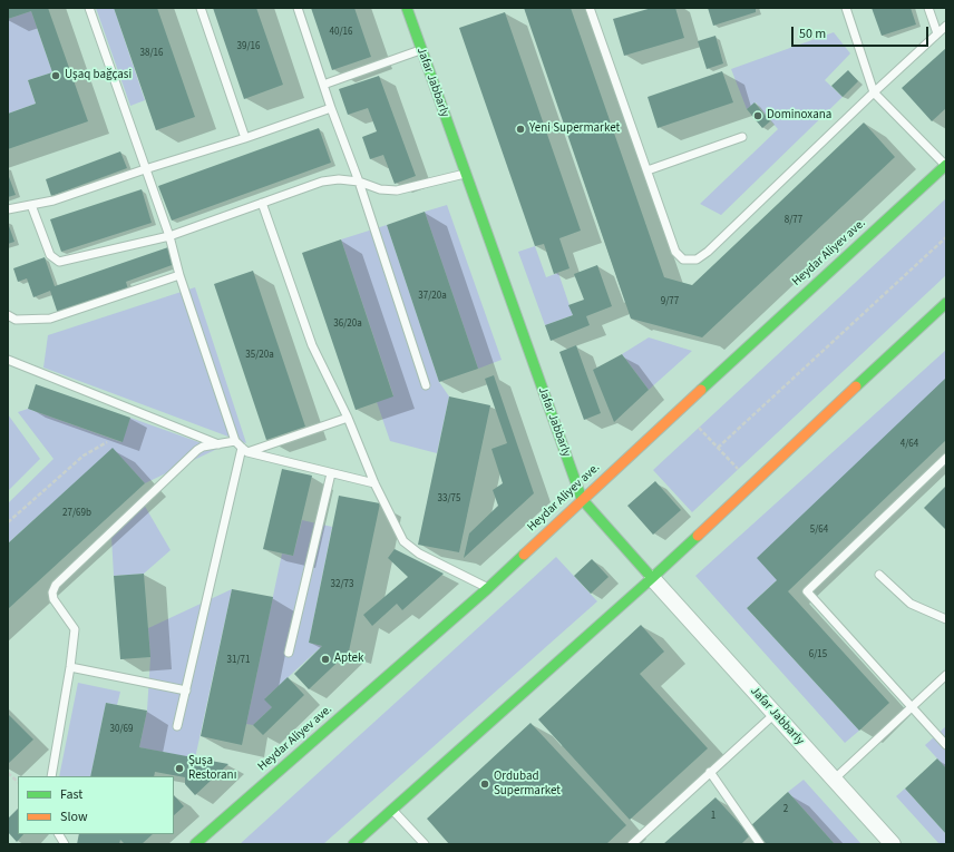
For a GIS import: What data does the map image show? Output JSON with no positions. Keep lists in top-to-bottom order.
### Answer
{
  "streets": {
    "main road": ["Jafar Jabbarly", "Heydar Aliyev ave."]
  },
  "crossings": [
    ["Jafar Jabbarly", "Heydar Aliyev ave."]
  ],
  "places": [
    "Uşaq bağçasi",
    "Dominoxana",
    "Yeni Supermarket",
    "Aptek",
    "Şuşa Restoranı",
    "Ordubad Supermarket"
  ],
  "house_numbers": [
    "40/16",
    "39/16",
    "38/16",
    "8/77",
    "37/20a",
    "9/77",
    "36/20a",
    "35/20a",
    "4/64",
    "33/75",
    "27/69b",
    "5/64",
    "32/73",
    "6/15",
    "31/71",
    "30/69",
    "2",
    "1"
  ],
  "legend": ["Fast", "Slow"],
  "scale_bar": "50 m"
}
